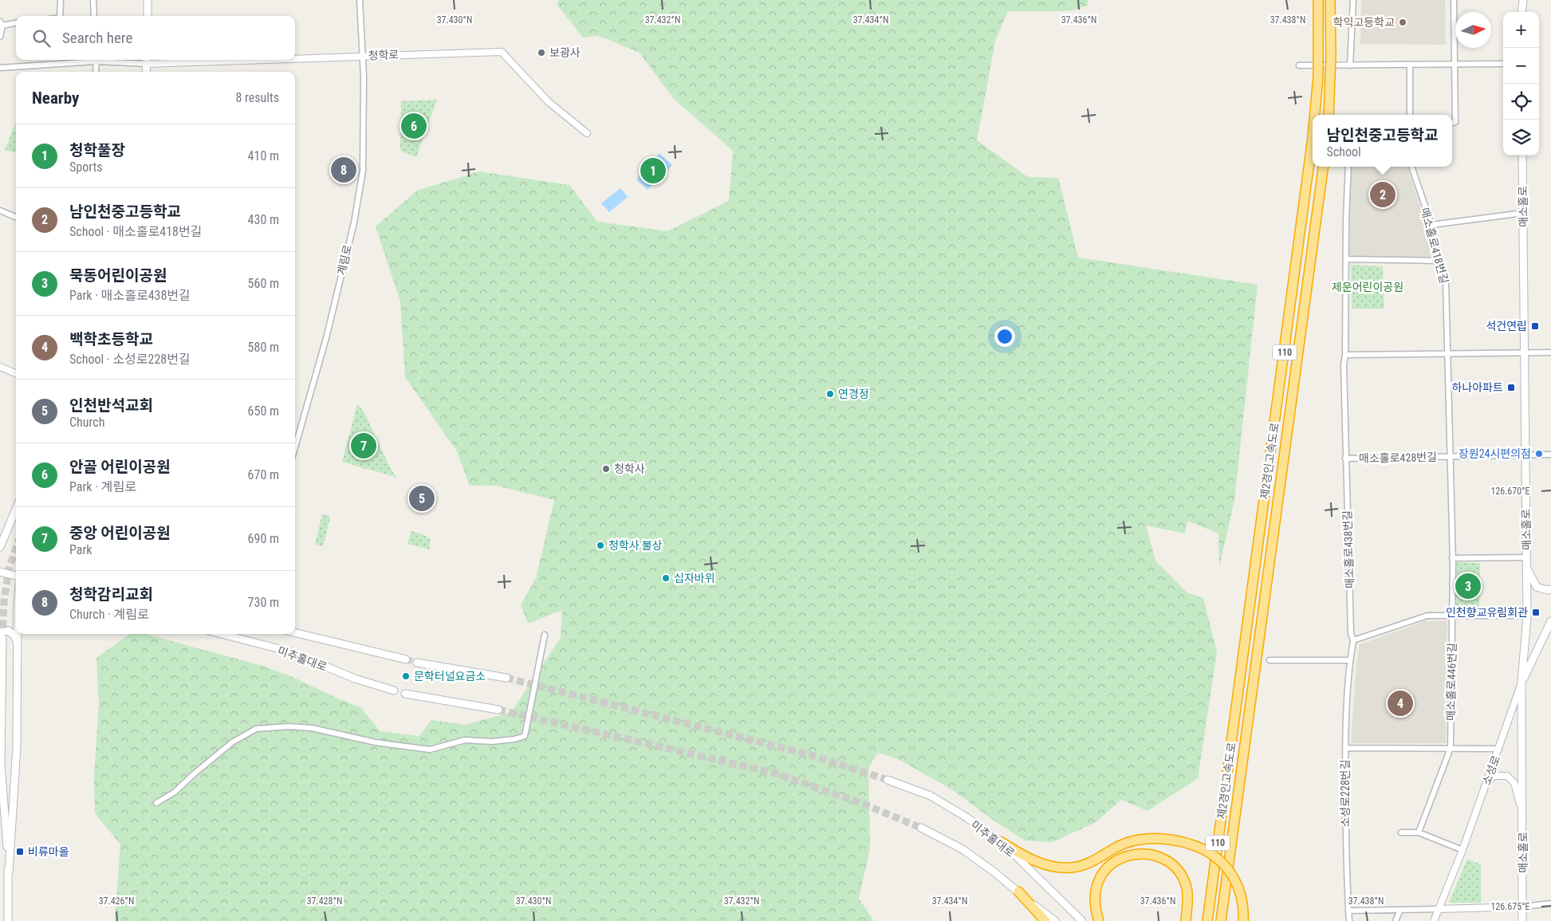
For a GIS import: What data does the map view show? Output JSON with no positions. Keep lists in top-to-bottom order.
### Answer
{
  "streets": {
    "highway": ["110", "제2경인고속도로"],
    "main road": ["매소홀로", "미추홀대로", "소성로"],
    "street": [
      "청학로",
      "매소홀로418번길",
      "계림로",
      "매소홀로428번길",
      "매소홀로438번길",
      "매소홀로446번길",
      "소성로228번길"
    ]
  },
  "crossings": [
    ["청학로", "계림로"],
    ["매소홀로", "매소홀로428번길"],
    ["매소홀로", "소성로"],
    ["매소홀로418번길", "매소홀로428번길"],
    ["매소홀로428번길", "매소홀로438번길"],
    ["매소홀로428번길", "매소홀로446번길"],
    ["매소홀로446번길", "소성로228번길"],
    ["소성로", "소성로228번길"]
  ],
  "parks": ["제운어린이공원"],
  "places": {
    "other": [
      "학익고등학교",
      "보광사",
      "연경정",
      "장원24시편의점",
      "청학사",
      "청학사 불상",
      "십자바위",
      "문학터널요금소"
    ],
    "transit": [
      "석건연립",
      "하나아파트",
      "인천향교유림회관",
      "비류마을"
    ]
  },
  "north": "right",
  "page": {
    "map_buttons": ["+", "−"],
    "search": "Search here",
    "heading": ["Nearby", "8 results"],
    "pins": [
      "6",
      "8",
      "1",
      "2",
      "7",
      "5",
      "3",
      "4"
    ],
    "popup": ["남인천중고등학교", "School"],
    "list": [
      {
        "mark": "1",
        "name": "청학풀장",
        "note": "Sports",
        "value": "410 m"
      },
      {
        "mark": "2",
        "name": "남인천중고등학교",
        "note": "School · 매소홀로418번길",
        "value": "430 m"
      },
      {
        "mark": "3",
        "name": "묵동어린이공원",
        "note": "Park · 매소홀로438번길",
        "value": "560 m"
      },
      {
        "mark": "4",
        "name": "백학초등학교",
        "note": "School · 소성로228번길",
        "value": "580 m"
      },
      {
        "mark": "5",
        "name": "인천반석교회",
        "note": "Church",
        "value": "650 m"
      },
      {
        "mark": "6",
        "name": "안골 어린이공원",
        "note": "Park · 계림로",
        "value": "670 m"
      },
      {
        "mark": "7",
        "name": "중앙 어린이공원",
        "note": "Park",
        "value": "690 m"
      },
      {
        "mark": "8",
        "name": "청학감리교회",
        "note": "Church · 계림로",
        "value": "730 m"
      }
    ]
  },
  "coordinates": [
    "37.430°N",
    "37.432°N",
    "37.434°N",
    "37.436°N",
    "37.438°N",
    "126.670°E",
    "37.426°N",
    "37.428°N",
    "126.675°E"
  ]
}
